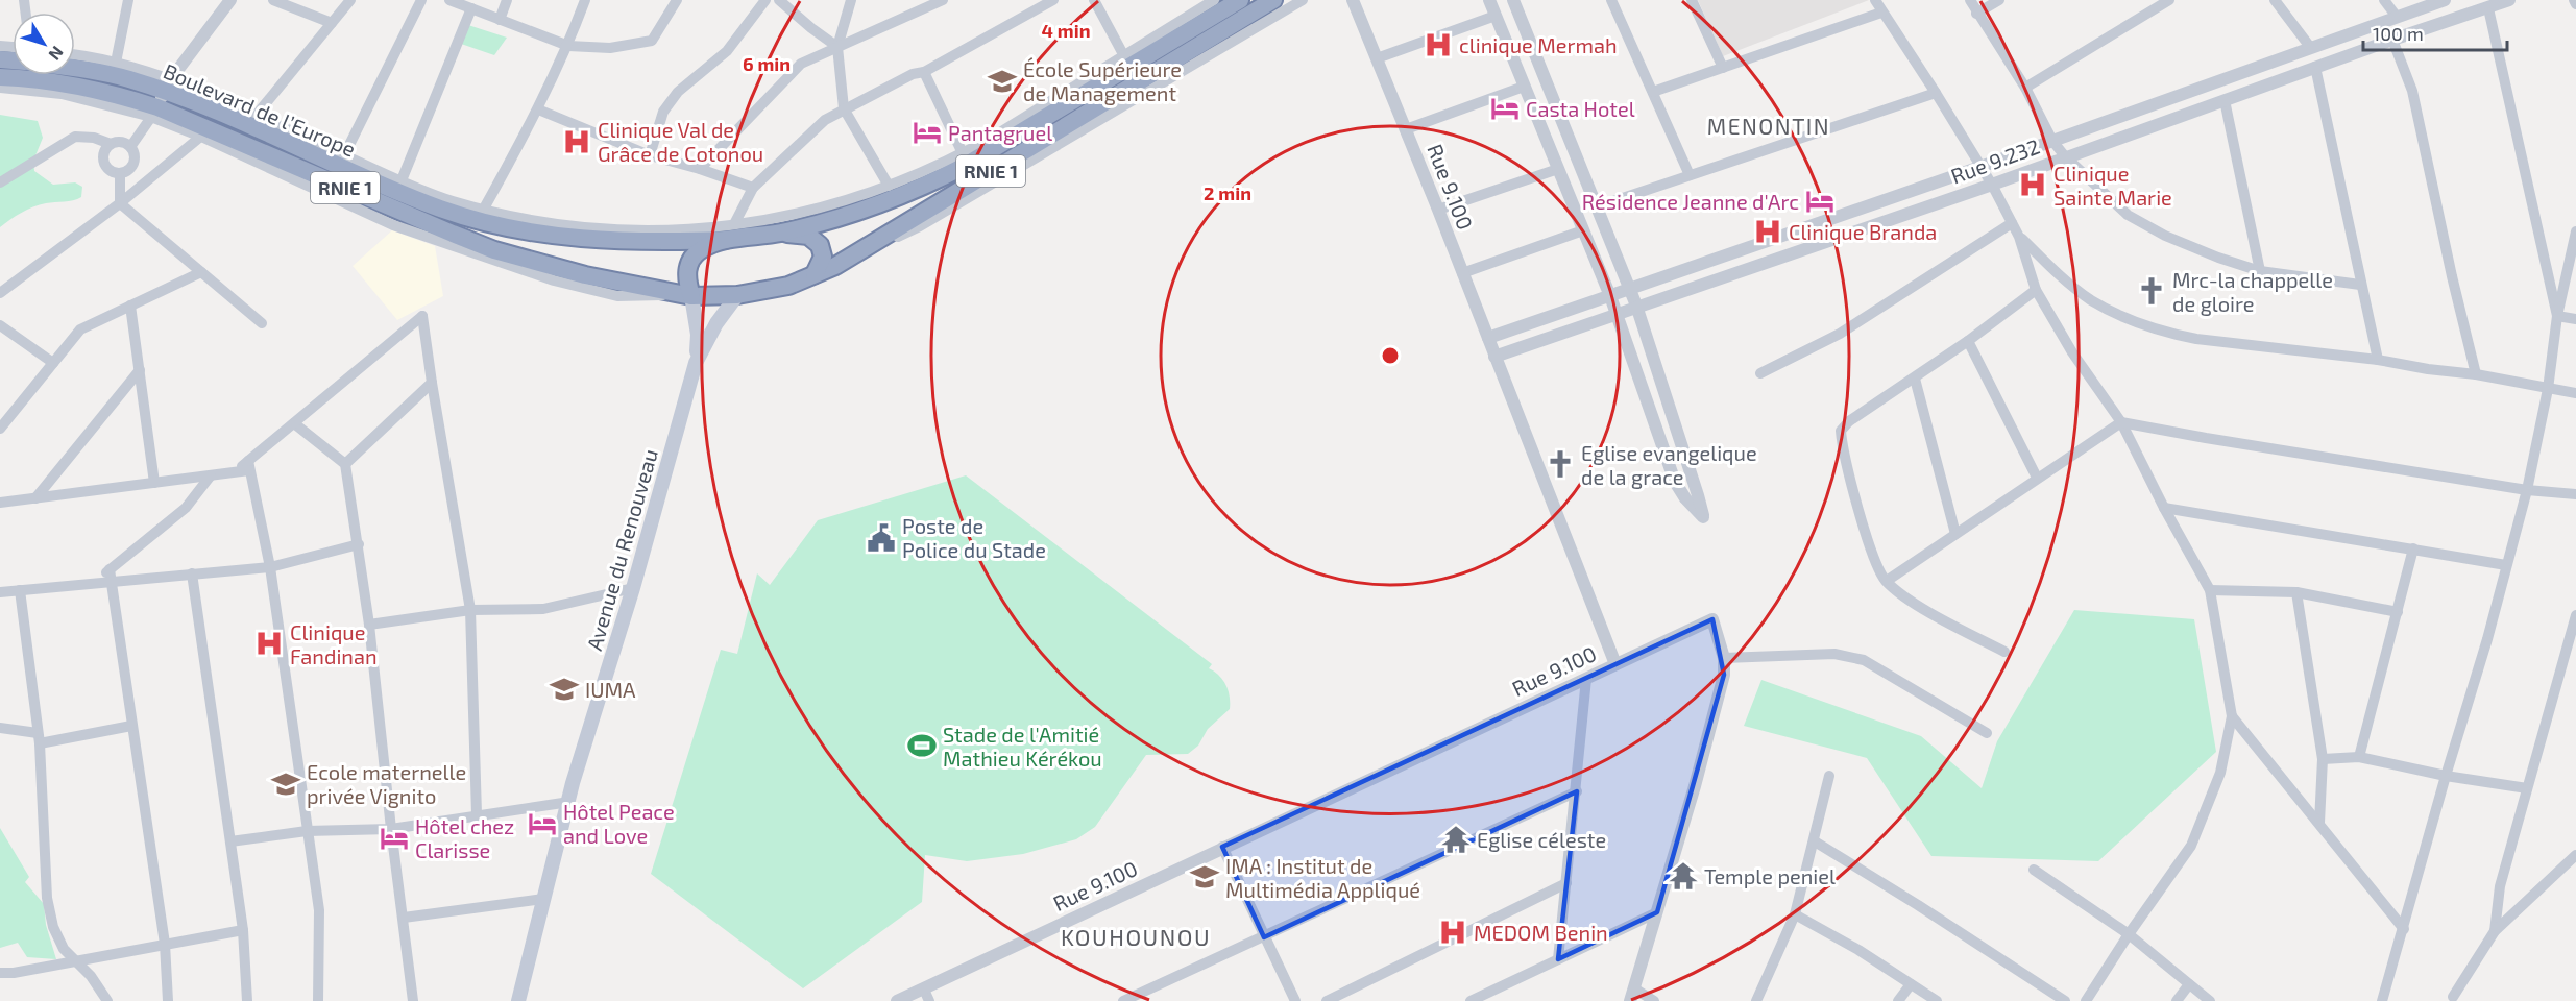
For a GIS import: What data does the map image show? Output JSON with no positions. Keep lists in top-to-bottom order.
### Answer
{
  "streets": {
    "highway": ["Boulevard de l’Europe", "RNIE 1"],
    "main road": ["Avenue du Renouveau"],
    "street": ["Rue 9.232", "Rue 9.100"]
  },
  "crossings": [
    ["Boulevard de l’Europe", "RNIE 1"],
    ["Boulevard de l’Europe", "Avenue du Renouveau"],
    ["Rue 9.232", "Rue 9.100"],
    ["RNIE 1", "Avenue du Renouveau"]
  ],
  "districts": ["MENONTIN", "KOUHOUNOU"],
  "places": {
    "hospital": [
      "clinique Mermah",
      "Clinique Val de Grâce de Cotonou",
      "Clinique Sainte Marie",
      "Clinique Branda",
      "Clinique Fandinan",
      "MEDOM Benin"
    ],
    "school or university": [
      "École Supérieure de Management",
      "IUMA",
      "Ecole maternelle privée Vignito",
      "IMA : Institut de Multimédia Appliqué"
    ],
    "hotel": [
      "Casta Hotel",
      "Pantagruel",
      "Résidence Jeanne d'Arc",
      "Hôtel Peace and Love",
      "Hôtel chez Clarisse"
    ],
    "church": ["Mrc-la chappelle de gloire", "Eglise evangelique de la grace"],
    "public building": ["Poste de Police du Stade"],
    "sports": ["Stade de l'Amitié Mathieu Kérékou"],
    "temple": ["Eglise céleste", "Temple peniel"]
  },
  "scale_bar": "100 m",
  "north": "bottom right",
  "rings": ["4 min", "6 min", "2 min"]
}
